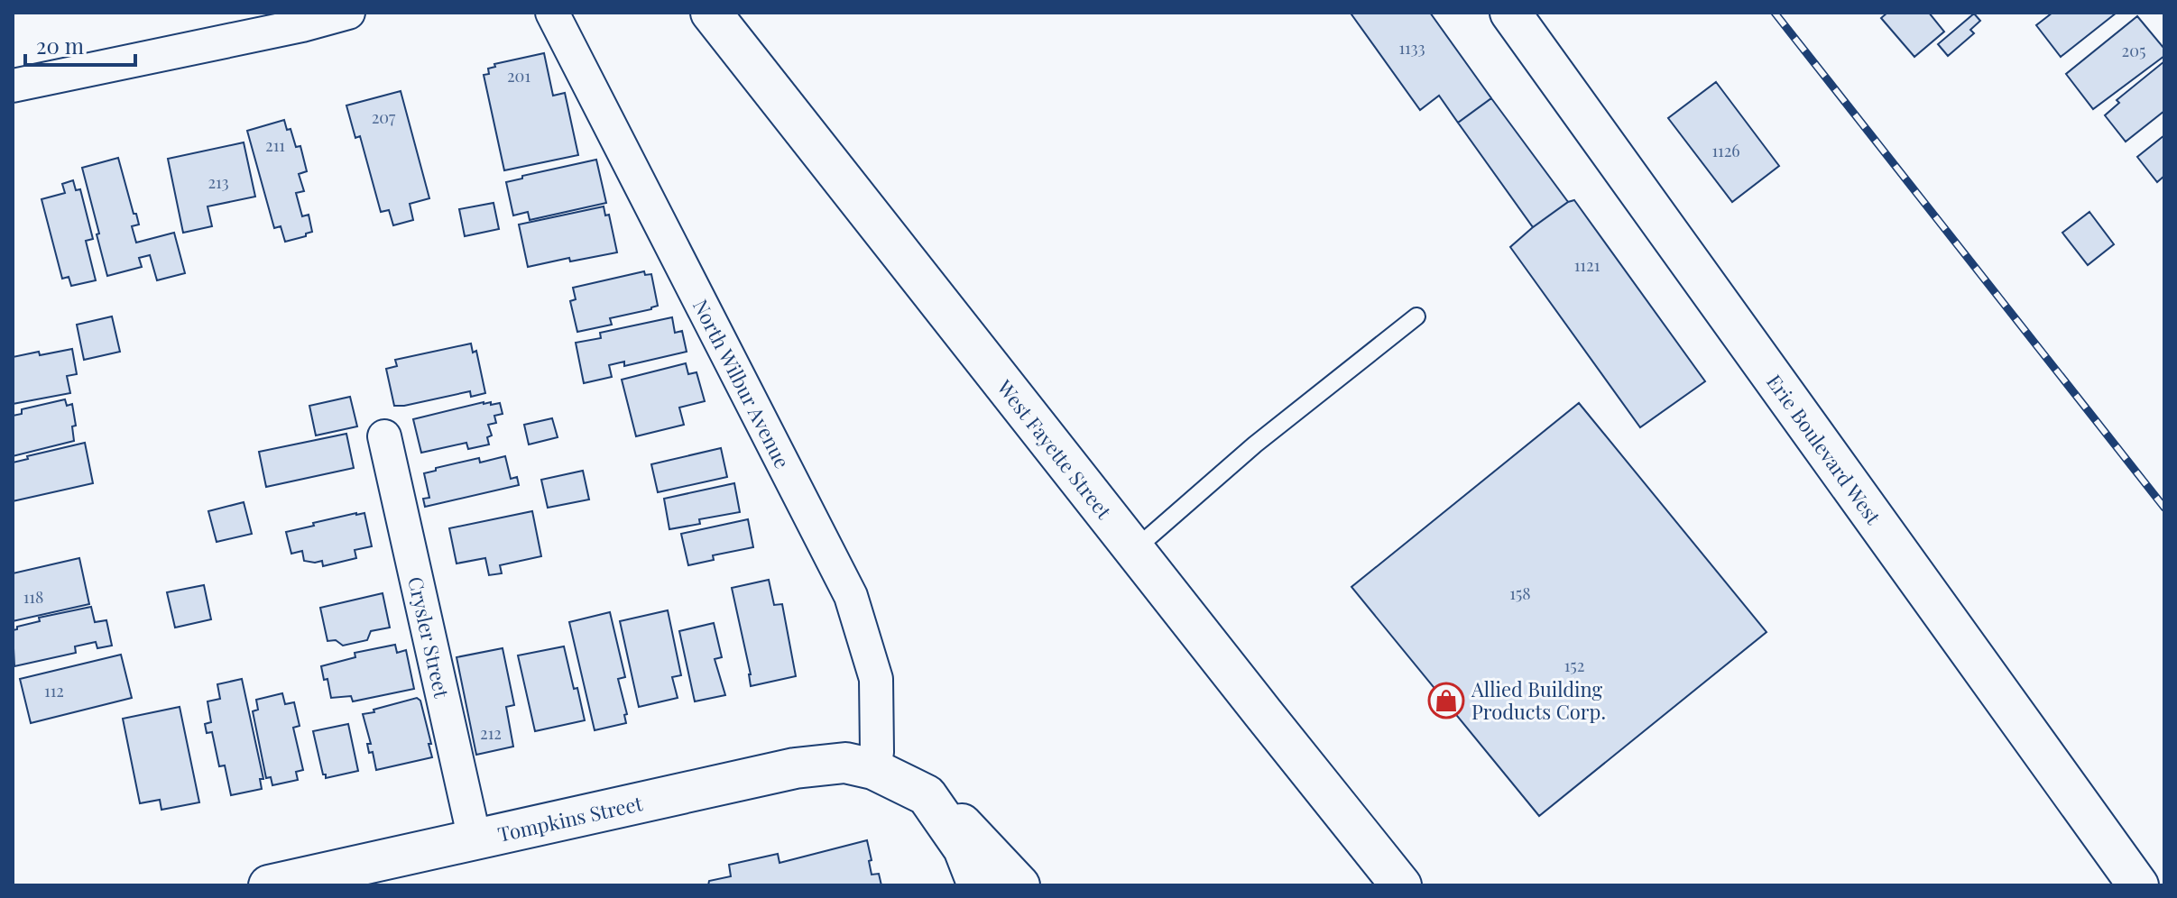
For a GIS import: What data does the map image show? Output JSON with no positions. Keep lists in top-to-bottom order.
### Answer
{
  "streets": {
    "street": [
      "North Wilbur Avenue",
      "Erie Boulevard West",
      "West Fayette Street",
      "Crysler Street",
      "Tompkins Street"
    ]
  },
  "crossings": [
    ["North Wilbur Avenue", "Tompkins Street"],
    ["Crysler Street", "Tompkins Street"]
  ],
  "places": {
    "shop": ["Allied Building Products Corp."]
  },
  "house_numbers": [
    "1133",
    "205",
    "201",
    "207",
    "211",
    "1126",
    "213",
    "1121",
    "158",
    "118",
    "152",
    "112",
    "212"
  ],
  "scale_bar": "20 m"
}
